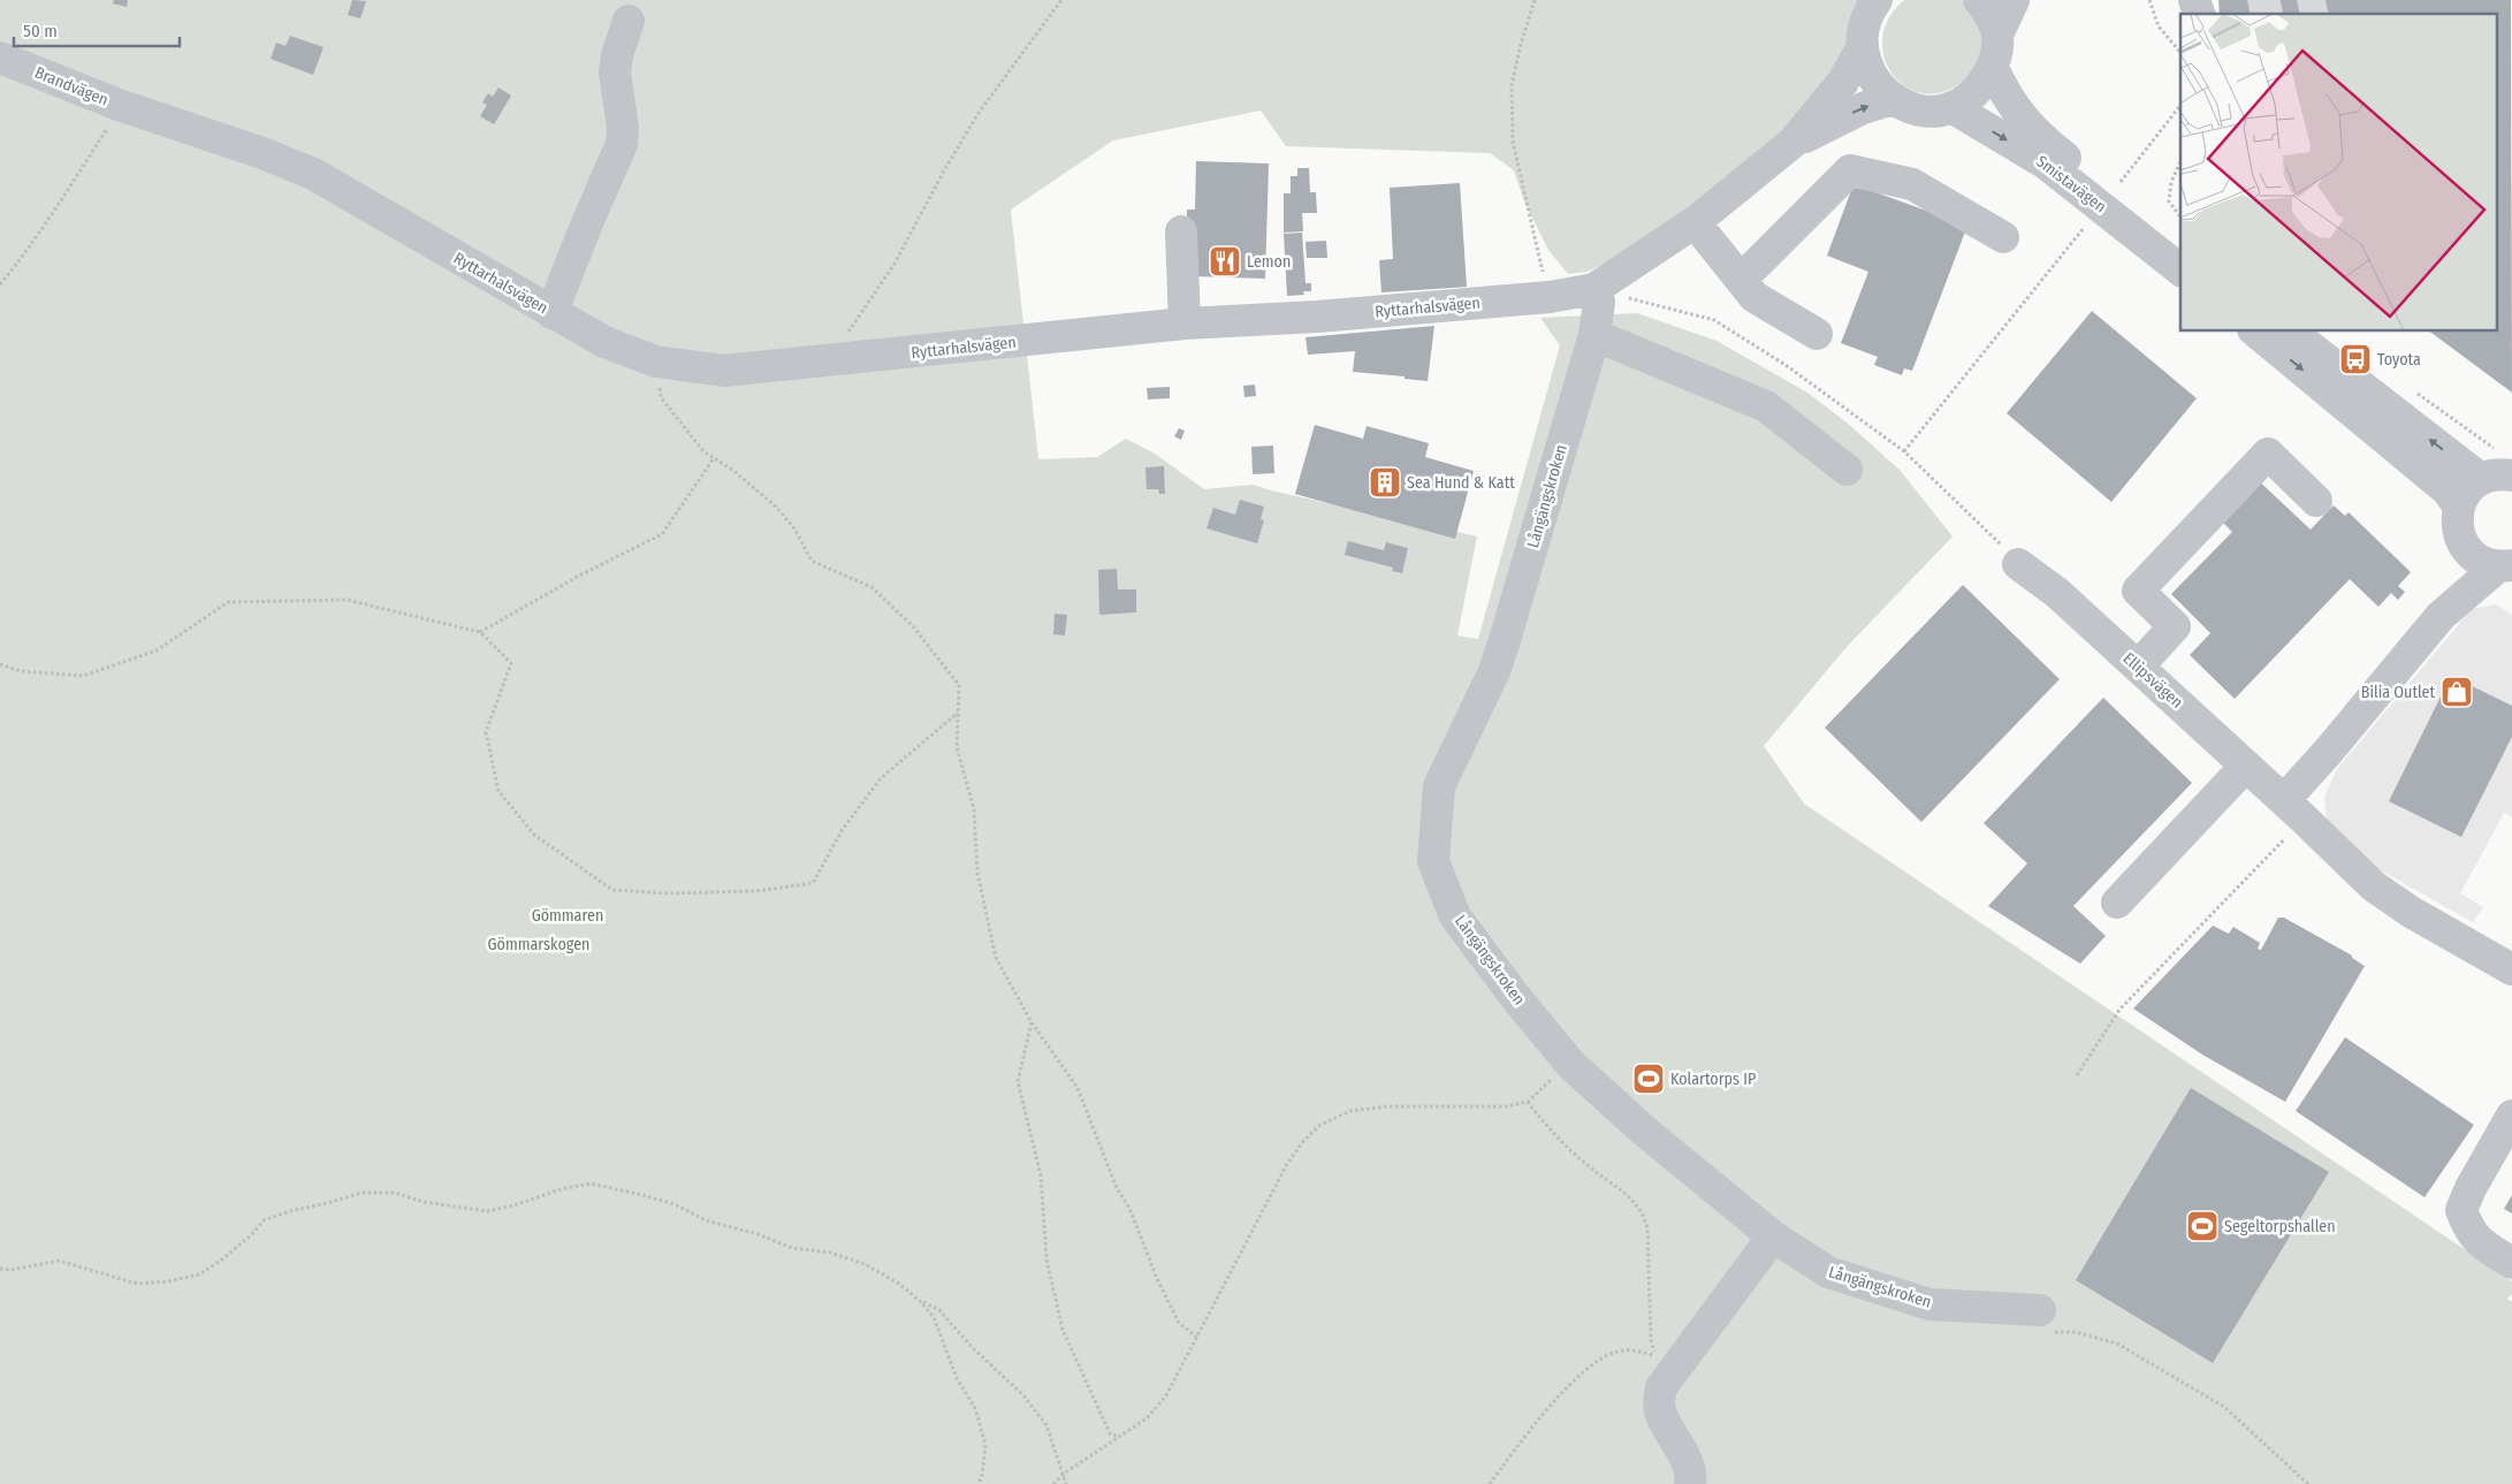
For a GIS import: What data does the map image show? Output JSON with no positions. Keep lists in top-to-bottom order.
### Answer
{
  "streets": {
    "street": [
      "Brandvägen",
      "Smistavägen",
      "Ryttarhalsvägen",
      "Långängskroken",
      "Ellipsvägen"
    ]
  },
  "crossings": [
    ["Brandvägen", "Ryttarhalsvägen"],
    ["Ryttarhalsvägen", "Långängskroken"]
  ],
  "parks": ["Gömmaren", "Gömmarskogen"],
  "places": {
    "restaurant": ["Lemon"],
    "bus stop": ["Toyota"],
    "building": ["Sea Hund & Katt"],
    "shop": ["Bilia Outlet"],
    "sports": ["Kolartorps IP", "Segeltorpshallen"]
  },
  "scale_bar": "50 m"
}
